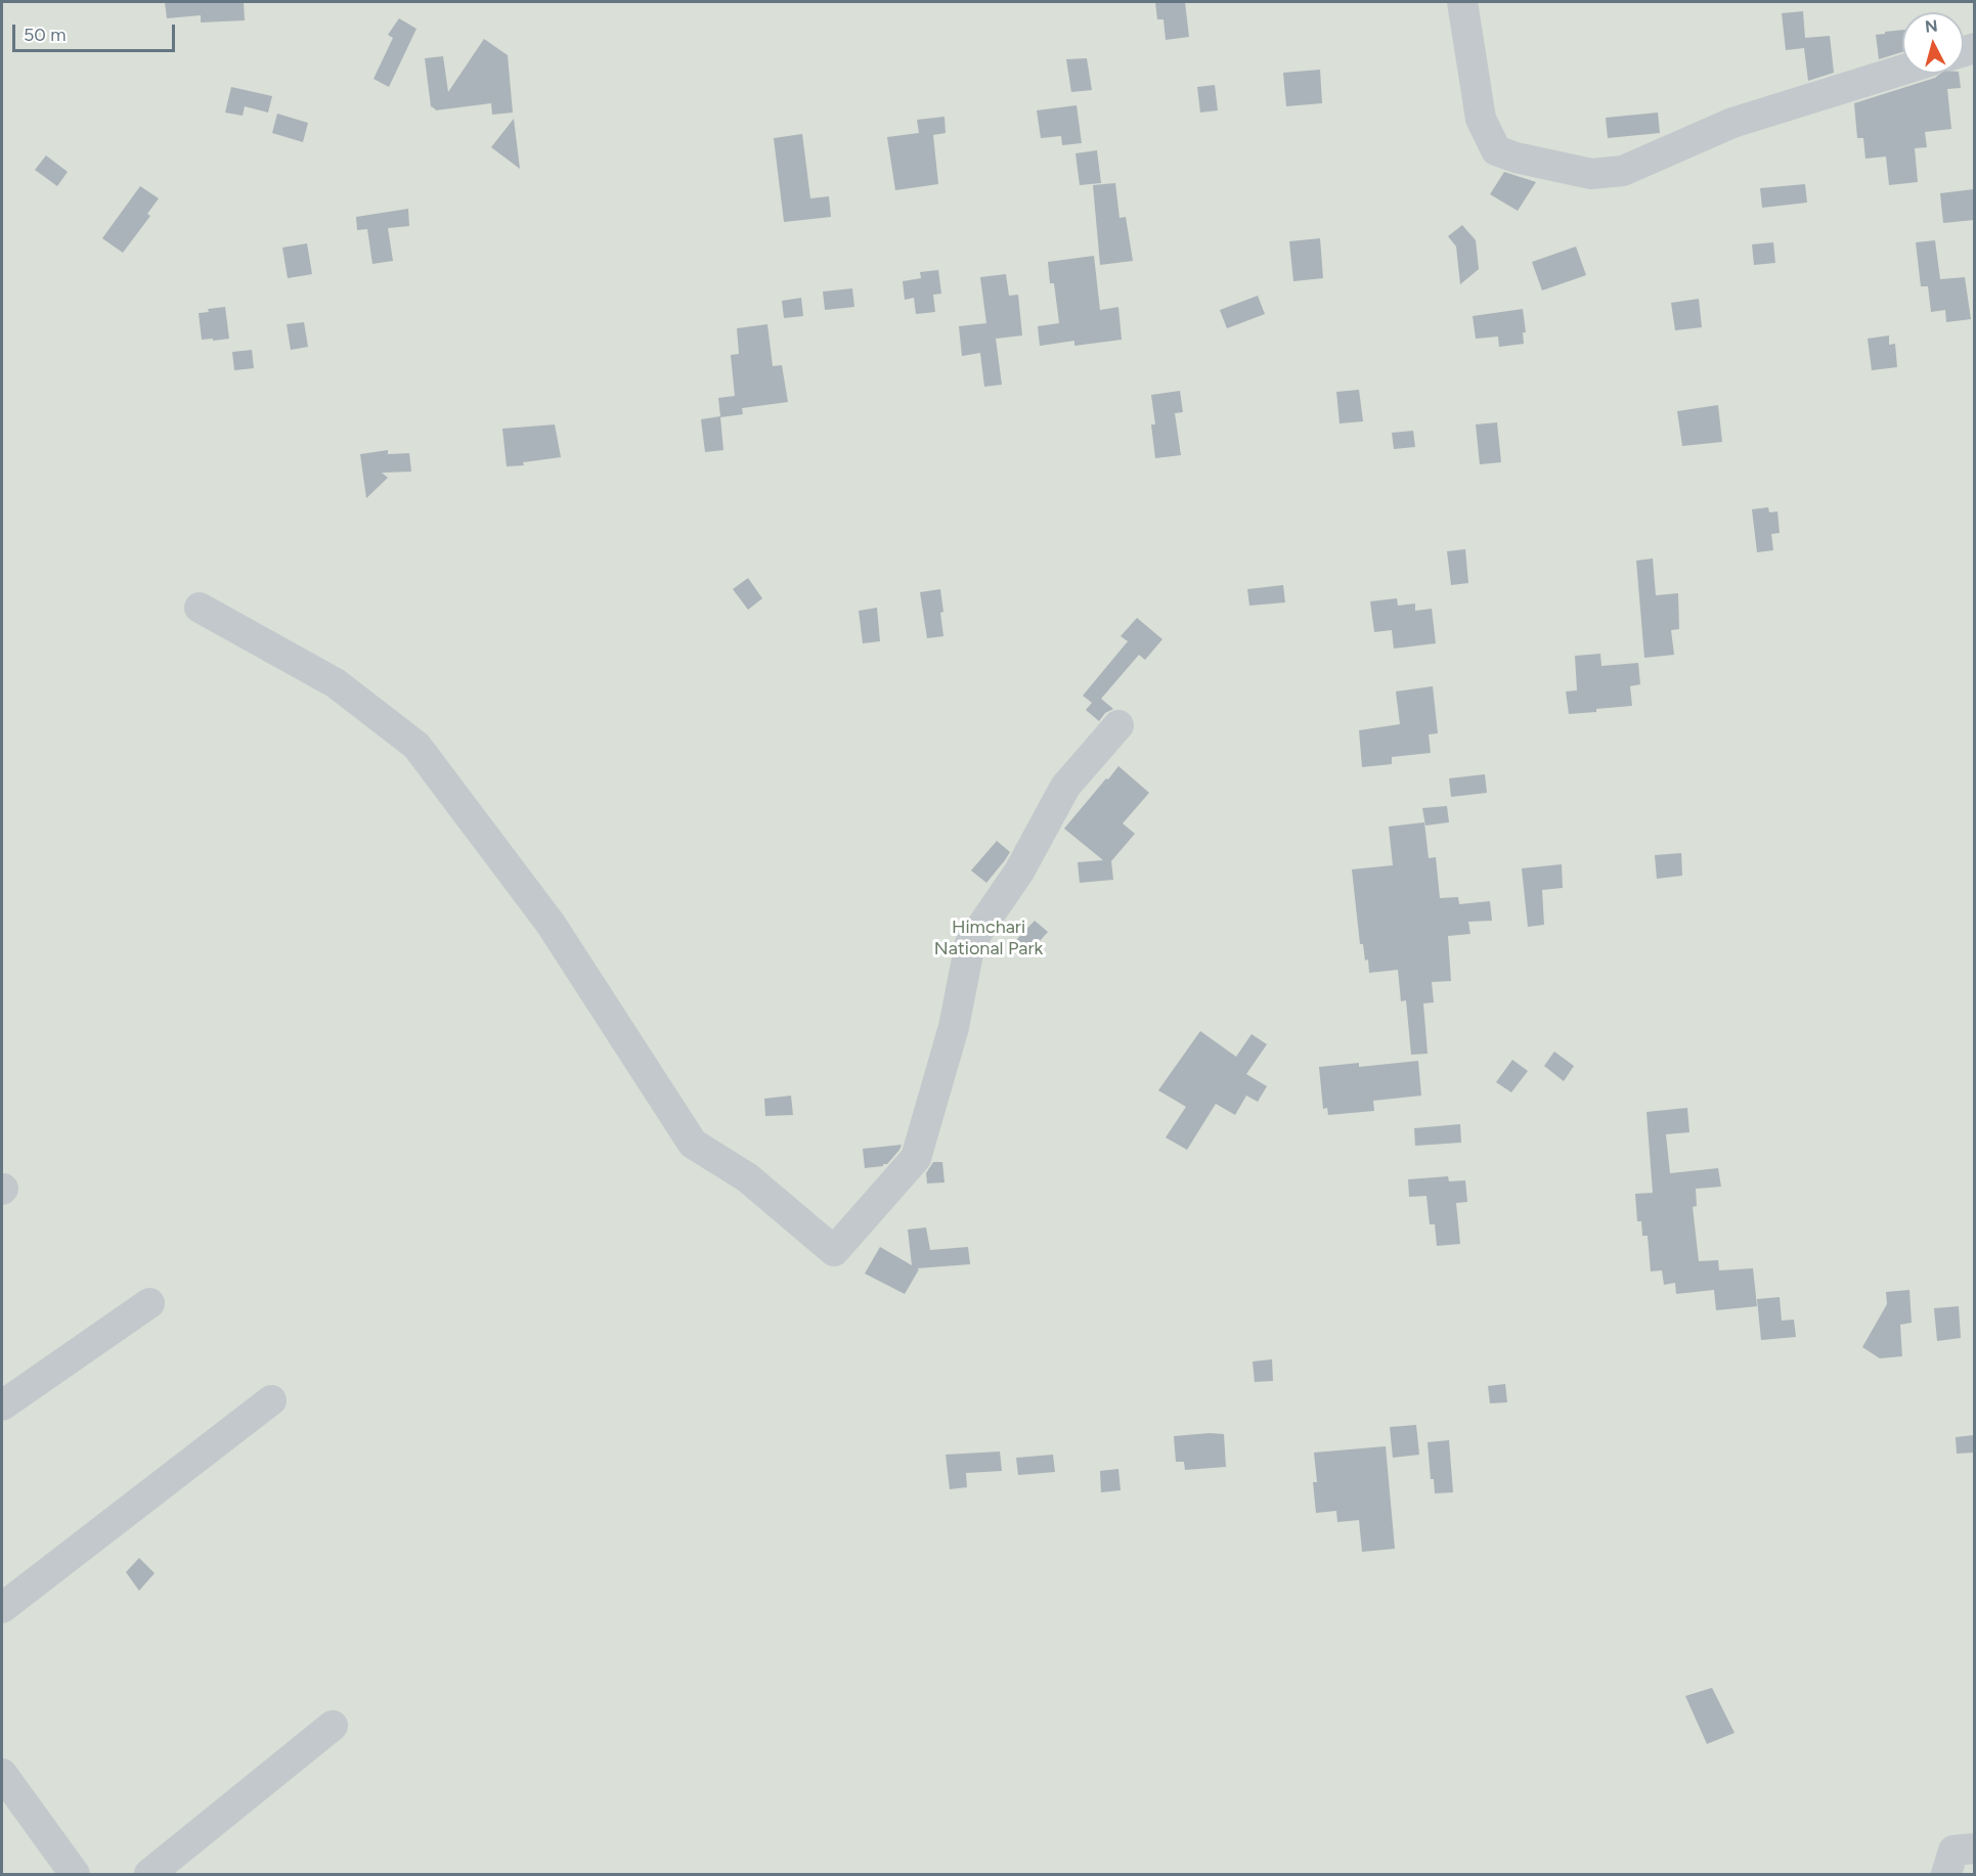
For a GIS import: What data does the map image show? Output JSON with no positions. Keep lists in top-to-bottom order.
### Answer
{
  "parks": ["Himchari National Park"],
  "scale_bar": "50 m",
  "north": "top"
}
